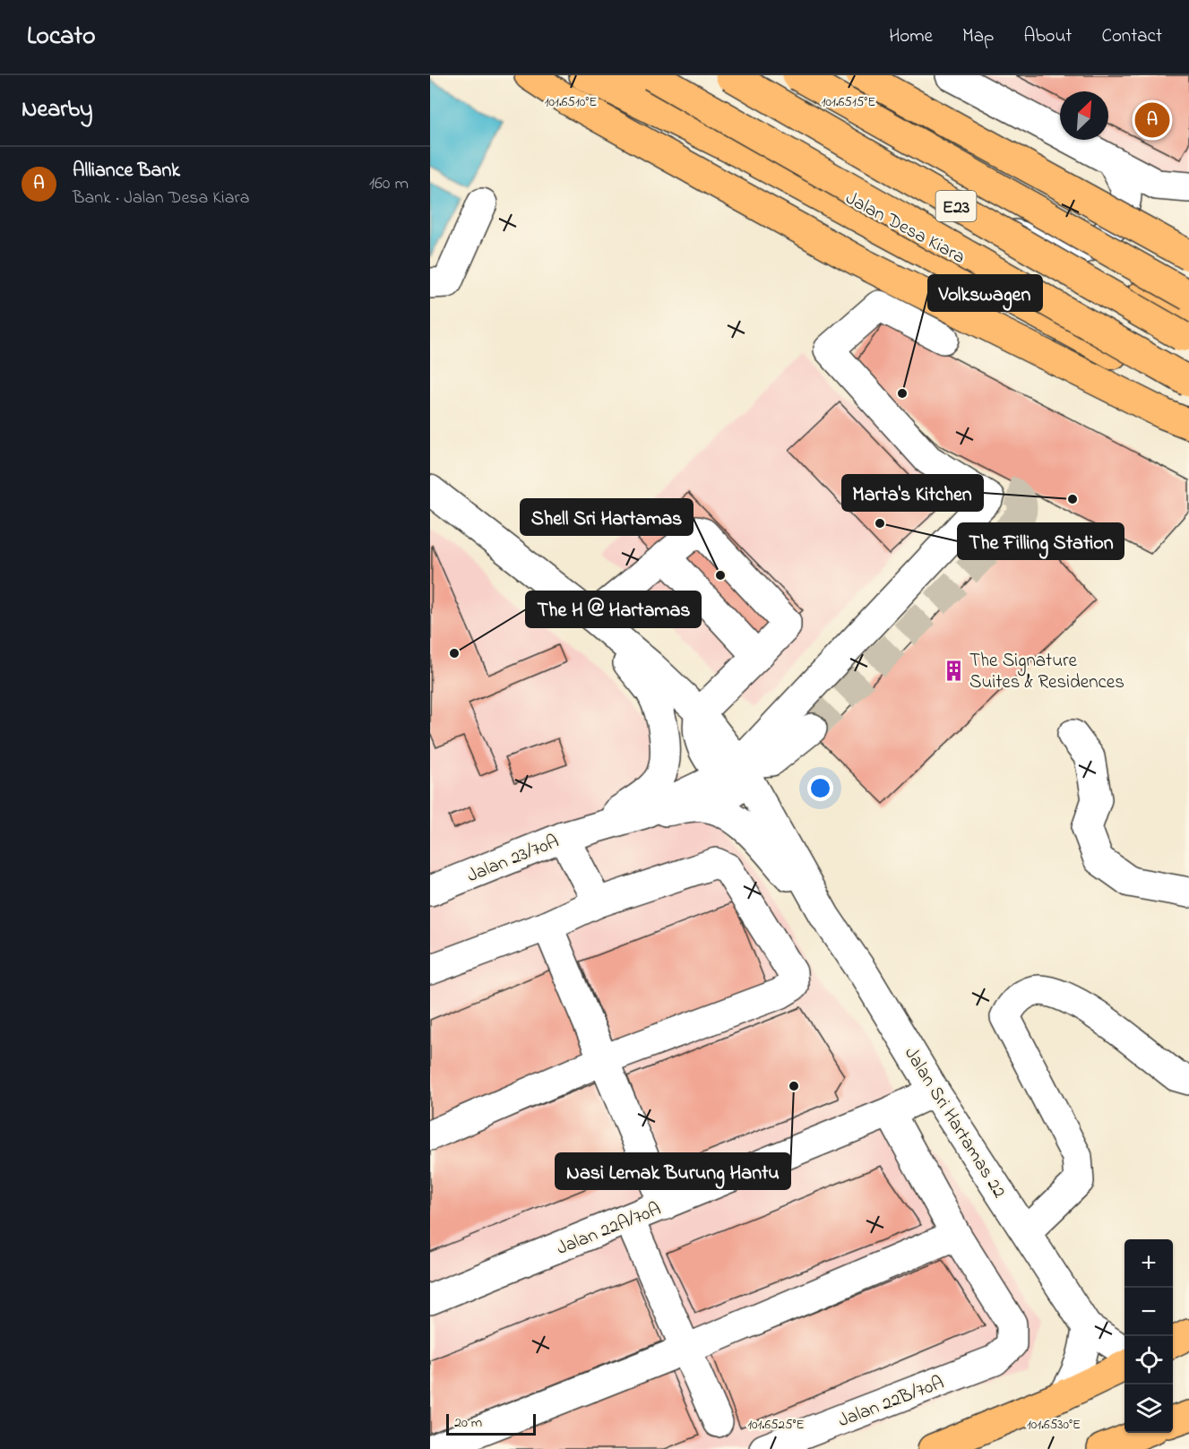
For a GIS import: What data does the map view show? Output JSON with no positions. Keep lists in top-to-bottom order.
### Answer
{
  "streets": {
    "main road": ["E23", "Jalan Desa Kiara"],
    "street": [
      "Jalan 23/70A",
      "Jalan Sri Hartamas 22",
      "Jalan 22A/70A",
      "Jalan 22B/70A"
    ]
  },
  "crossings": [
    ["Jalan 23/70A", "Jalan Sri Hartamas 22"],
    ["Jalan Sri Hartamas 22", "Jalan 22A/70A"]
  ],
  "places": {
    "other": [
      "Volkswagen",
      "Marta's Kitchen",
      "The Filling Station",
      "Shell Sri Hartamas",
      "The H @ Hartamas",
      "Nasi Lemak Burung Hantu"
    ],
    "building": ["The Signature Suites & Residences"]
  },
  "scale_bar": "20 m",
  "north": "top right",
  "page": {
    "header": "Locato",
    "nav": [
      "Home",
      "Map",
      "About",
      "Contact"
    ],
    "heading": "Nearby",
    "pins": "A",
    "list": [
      {
        "mark": "A",
        "name": "Alliance Bank",
        "note": "Bank · Jalan Desa Kiara",
        "value": "160 m"
      }
    ],
    "map_buttons": ["+", "−"],
    "scale": "20 m"
  },
  "coordinates": [
    "101.6510°E",
    "101.6515°E",
    "101.6525°E",
    "101.6530°E"
  ]
}
